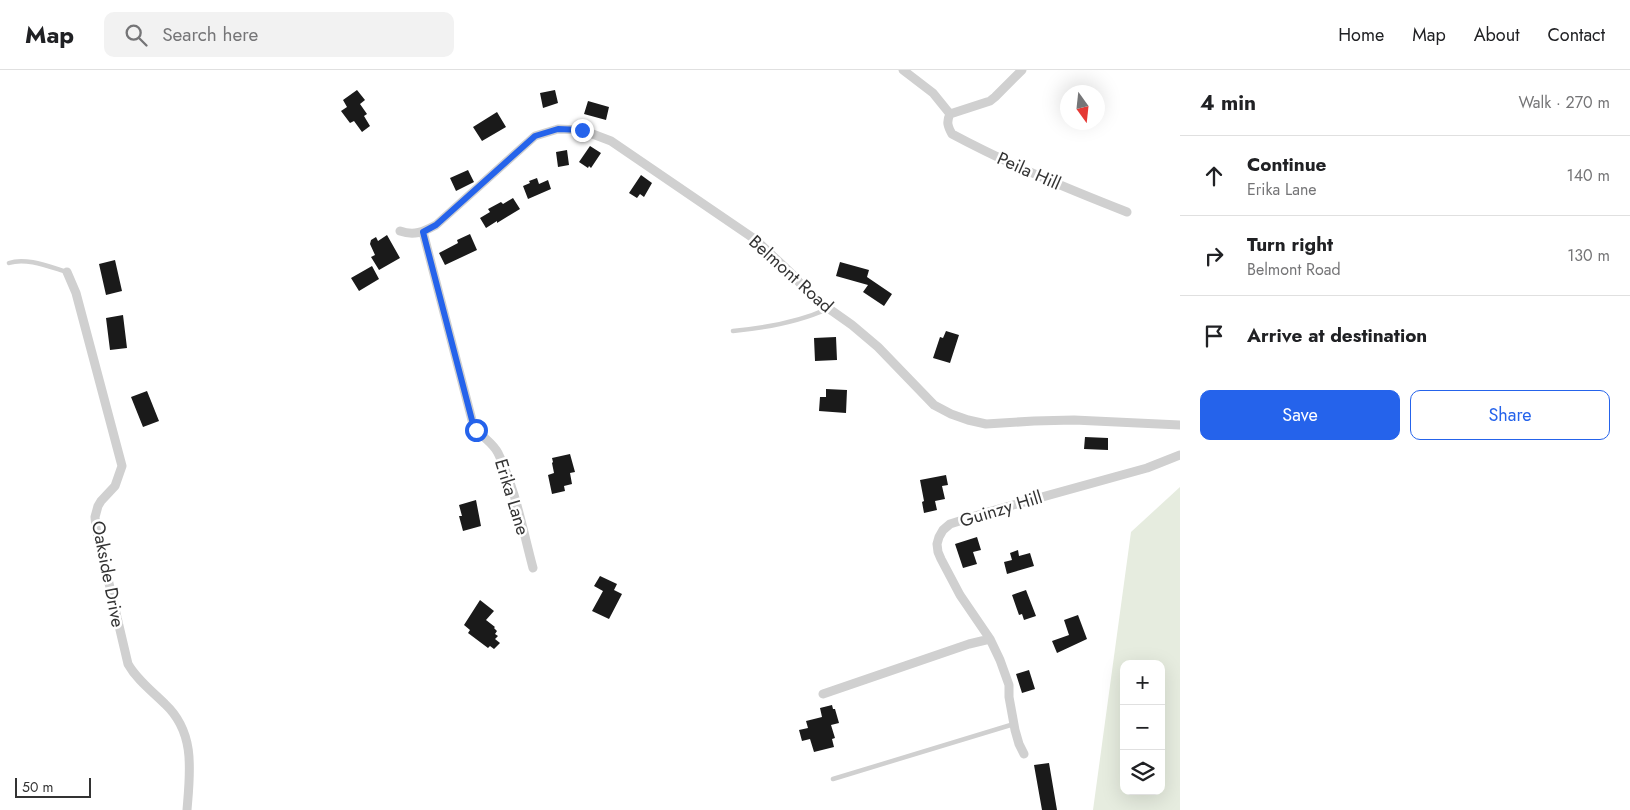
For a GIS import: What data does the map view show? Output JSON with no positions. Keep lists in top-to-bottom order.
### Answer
{
  "streets": {
    "street": [
      "Peila Hill",
      "Belmont Road",
      "Erika Lane",
      "Guinzy Hill",
      "Oakside Drive"
    ]
  },
  "crossings": [
    ["Belmont Road", "Erika Lane"]
  ],
  "scale_bar": "50 m",
  "north": "bottom",
  "page": {
    "header": "Map",
    "search": "Search here",
    "nav": [
      "Home",
      "Map",
      "About",
      "Contact"
    ],
    "heading": ["4 min", "Walk · 270 m"],
    "list": [
      ["Continue", "Erika Lane", "140 m"],
      ["Turn right", "Belmont Road", "130 m"],
      "Arrive at destination"
    ],
    "buttons": ["Save", "Share"],
    "map_buttons": ["+", "−"],
    "scale": "50 m"
  }
}
